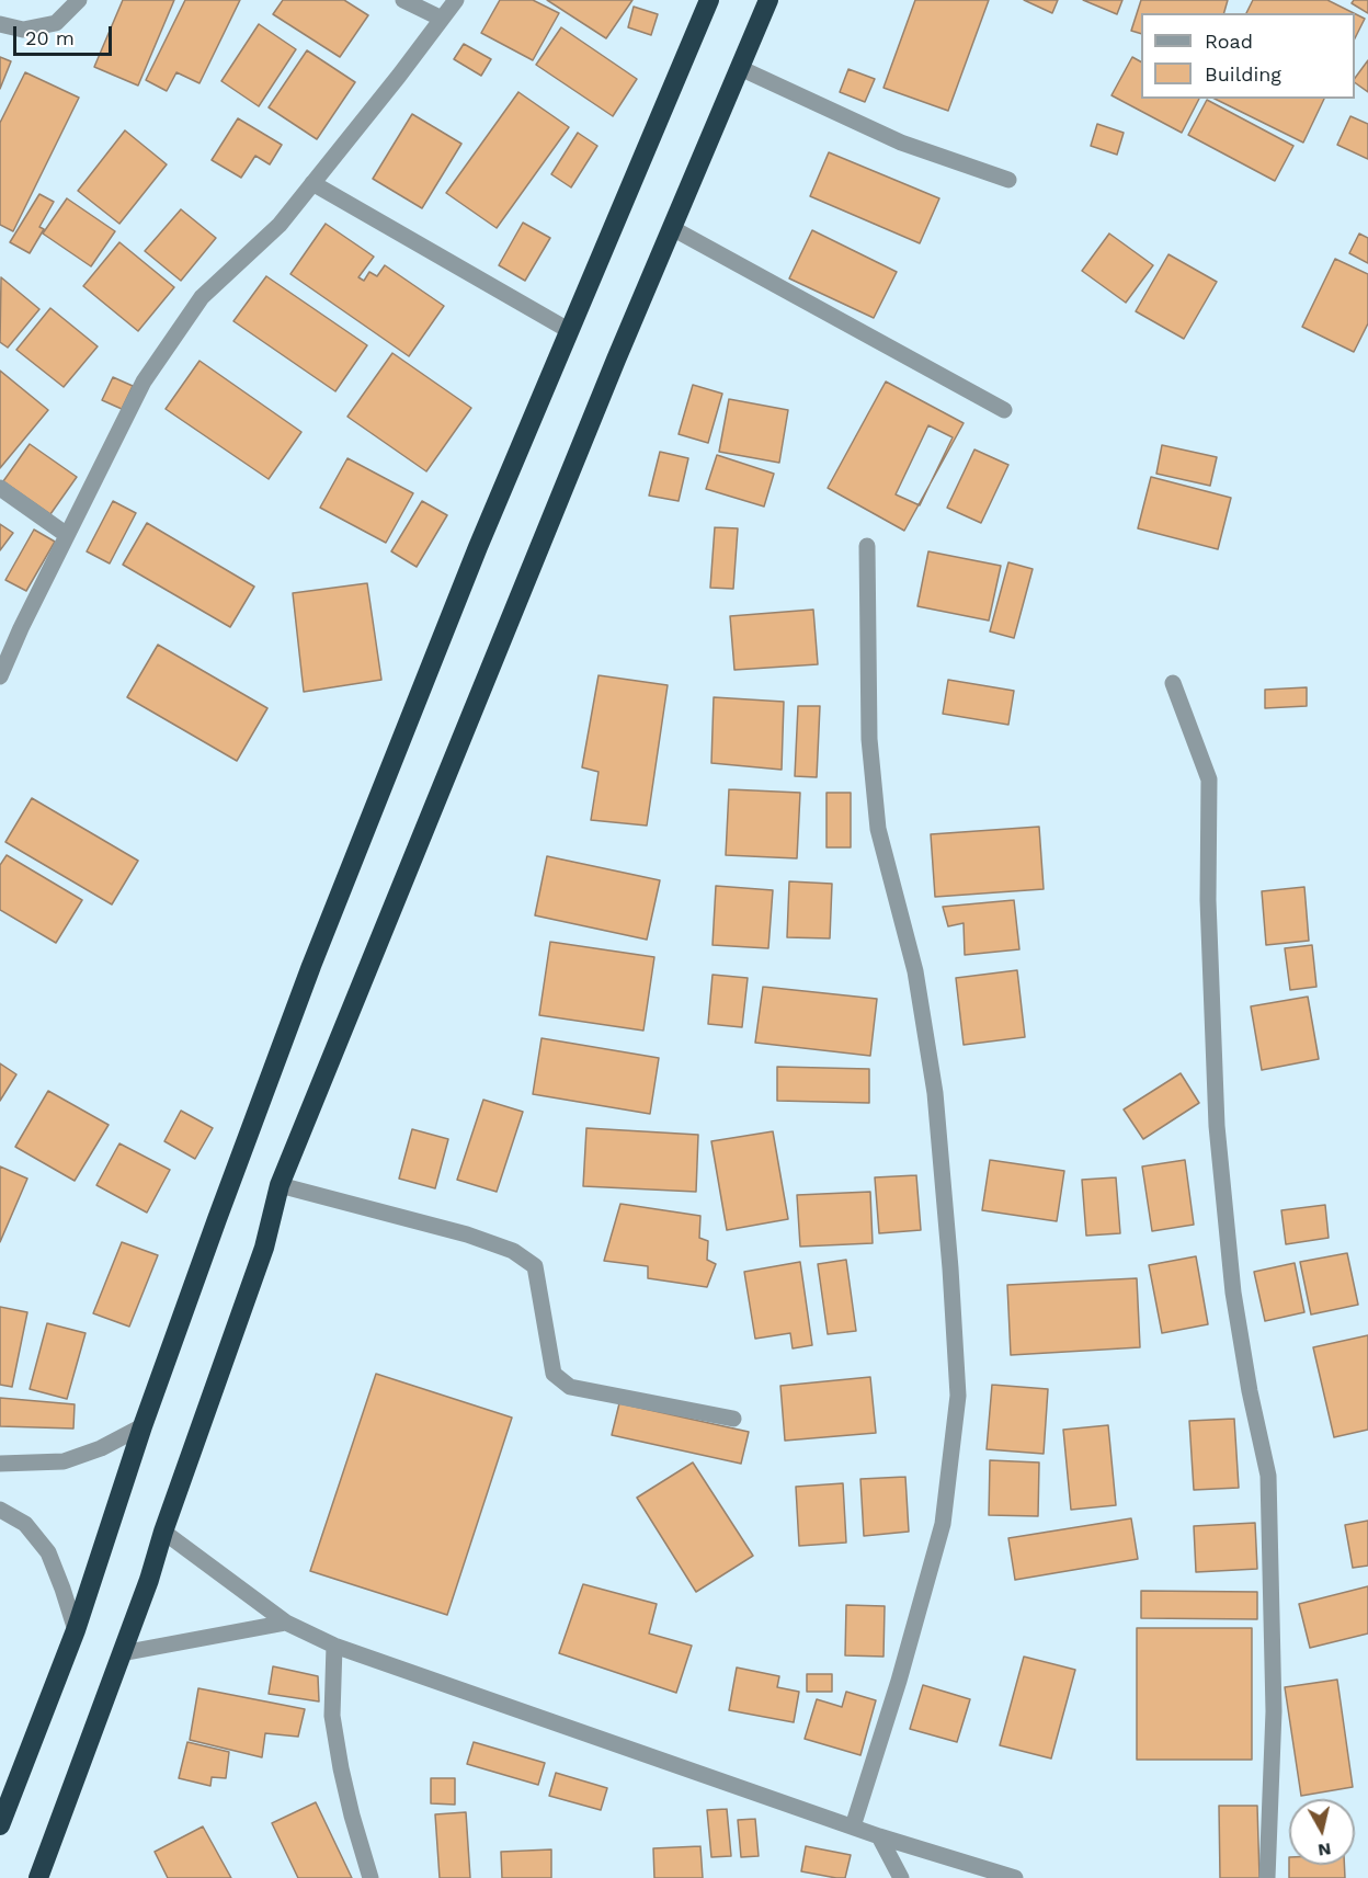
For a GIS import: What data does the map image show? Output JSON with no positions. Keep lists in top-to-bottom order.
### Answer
{
  "legend": ["Road", "Building"],
  "scale_bar": "20 m",
  "north": "bottom"
}
